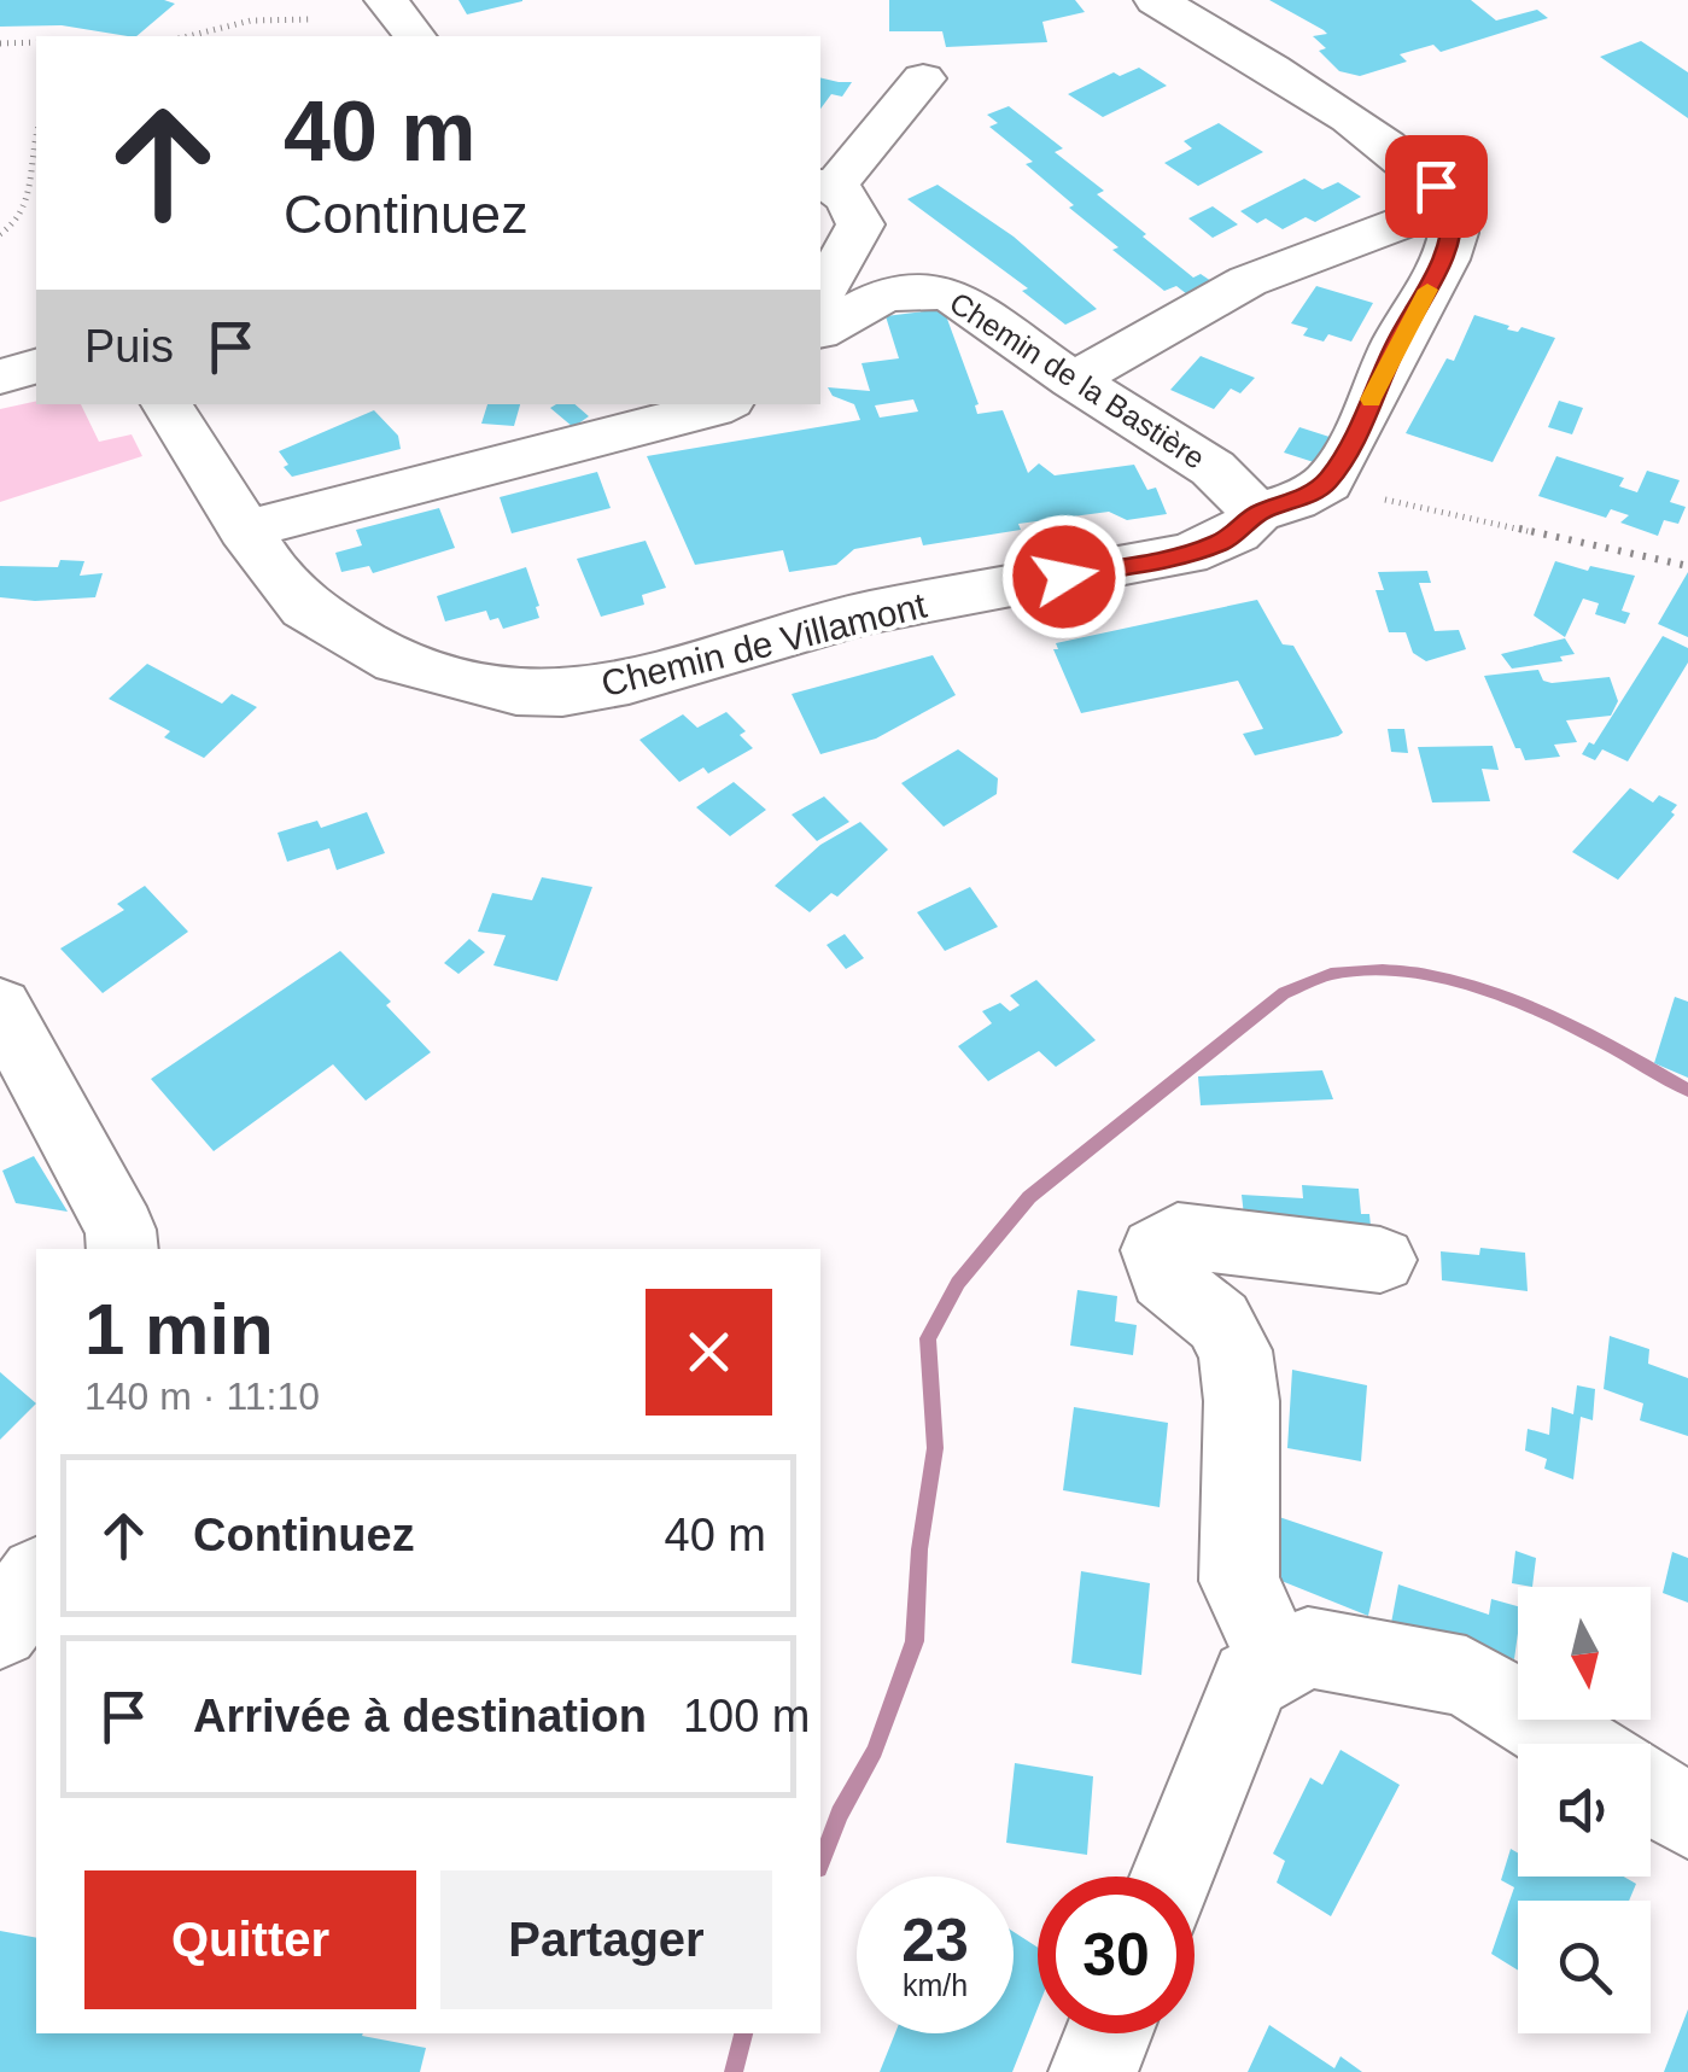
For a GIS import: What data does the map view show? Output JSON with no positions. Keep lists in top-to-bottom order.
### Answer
{
  "streets": {
    "street": ["Chemin de la Bastière", "Chemin de Villamont"]
  },
  "crossings": [
    ["Chemin de la Bastière", "Chemin de Villamont"]
  ],
  "north": "bottom",
  "page": {
    "turn": ["40 m", "Continuez"],
    "then": "Puis",
    "heading": ["1 min", "140 m · 11:10"],
    "list": [
      {
        "name": "Continuez",
        "value": "40 m"
      },
      {
        "name": "Arrivée à destination",
        "value": "100 m"
      }
    ],
    "buttons": ["Quitter", "Partager"],
    "speed": "23 km/h",
    "limit": "30"
  }
}
